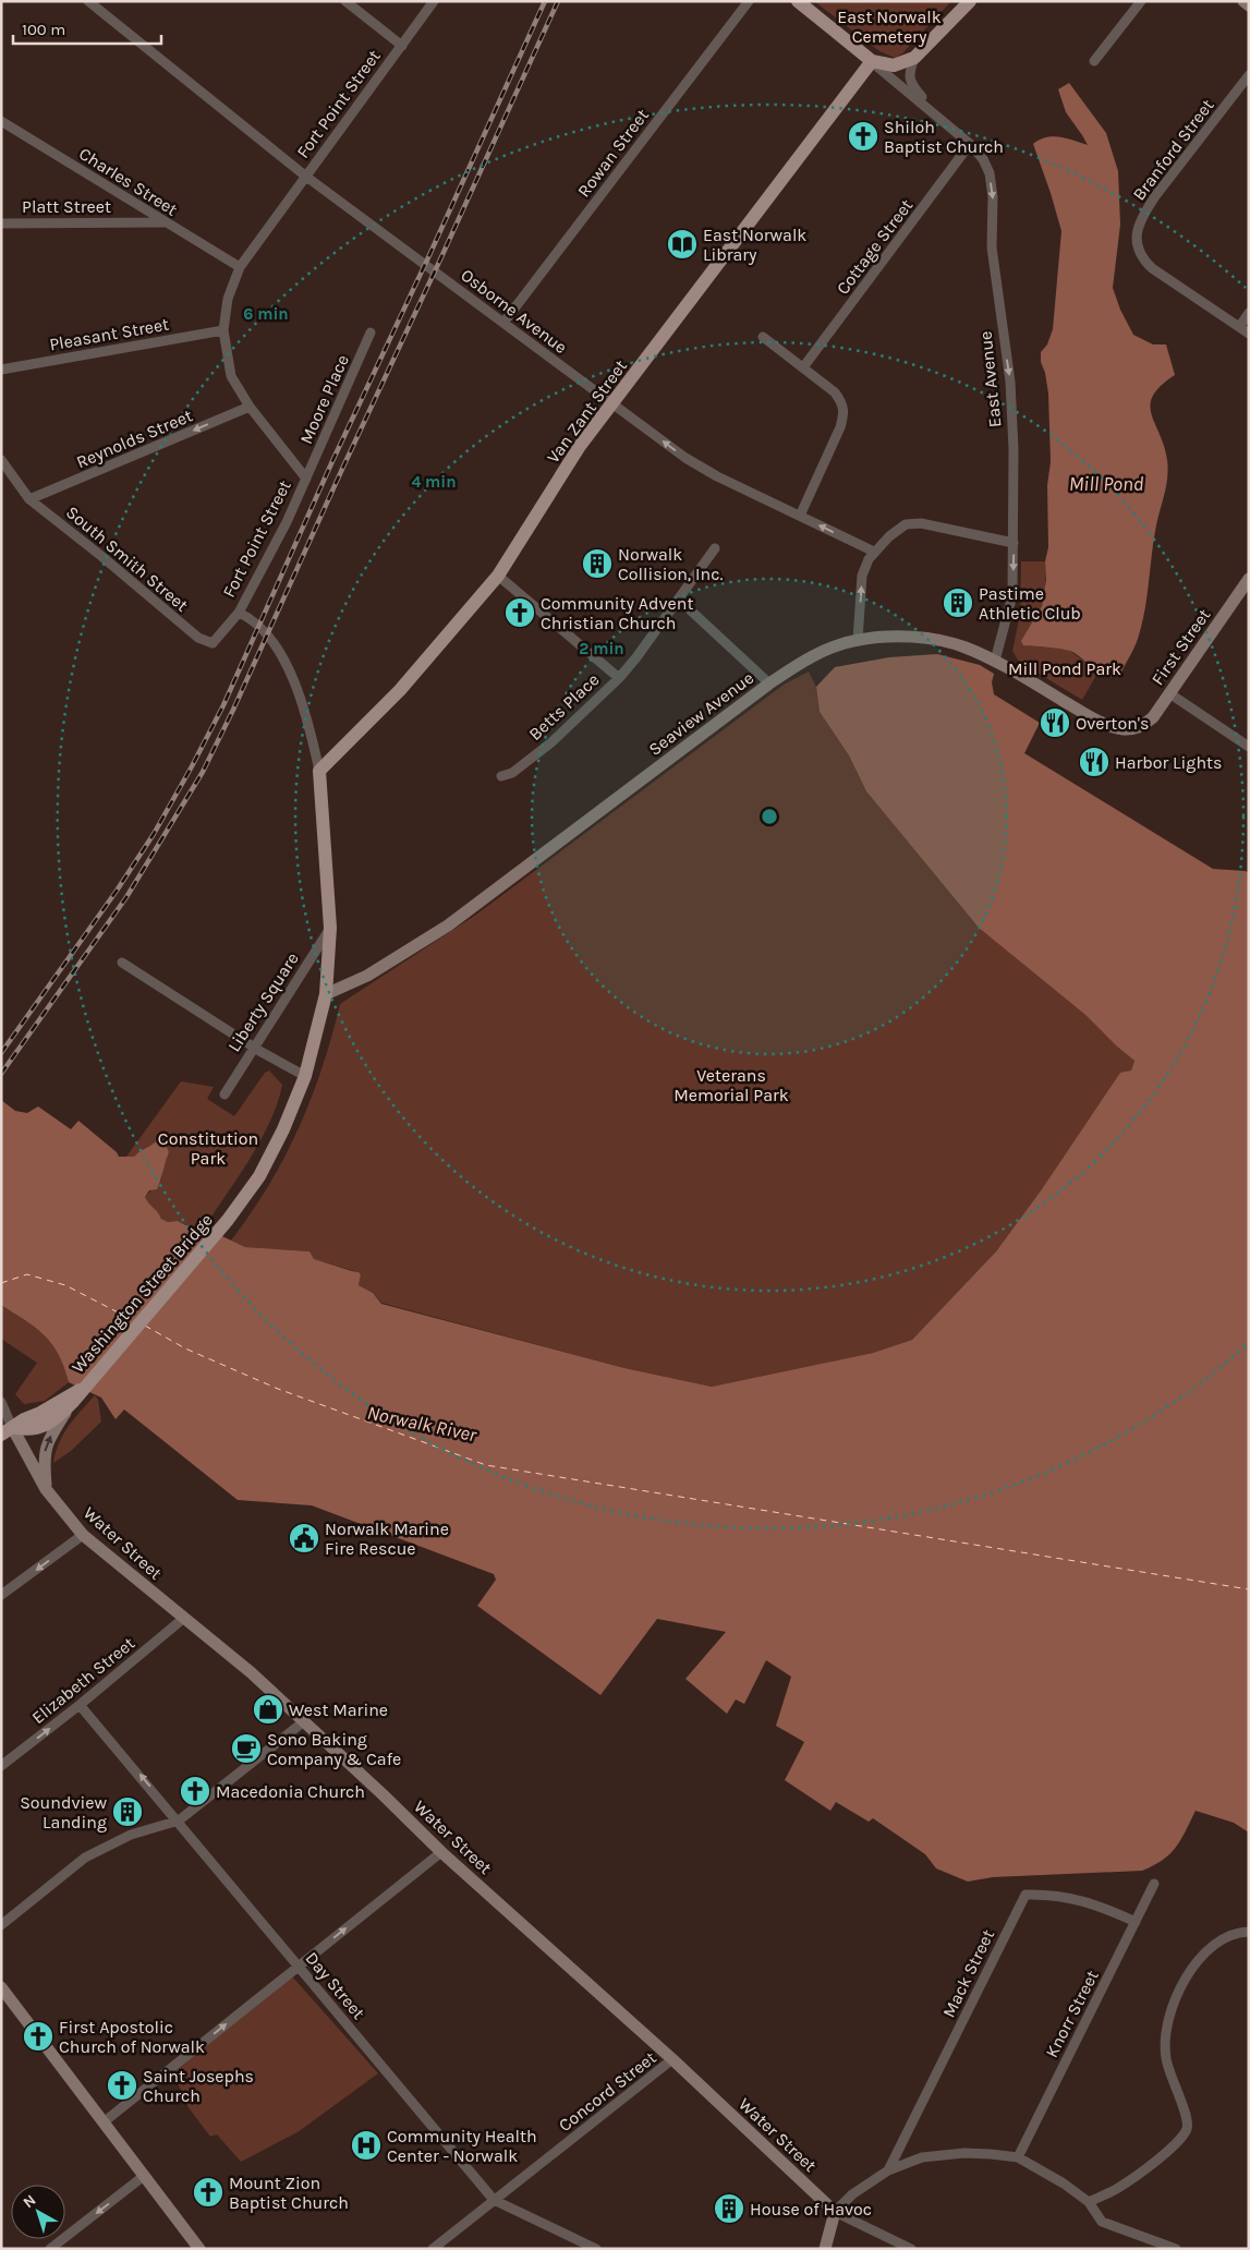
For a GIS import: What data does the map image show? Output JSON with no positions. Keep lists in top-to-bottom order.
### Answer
{
  "streets": {
    "main road": [
      "Fort Point Street",
      "East Avenue",
      "Van Zant Street",
      "First Street",
      "Seaview Avenue",
      "Washington Street Bridge",
      "Water Street"
    ],
    "street": [
      "Branford Street",
      "Rowan Street",
      "Charles Street",
      "Platt Street",
      "Cottage Street",
      "Osborne Avenue",
      "Pleasant Street",
      "Moore Place",
      "Reynolds Street",
      "South Smith Street",
      "Betts Place",
      "Liberty Square",
      "Elizabeth Street",
      "Mack Street",
      "Day Street",
      "Knorr Street",
      "Concord Street"
    ]
  },
  "crossings": [
    ["Fort Point Street", "Charles Street"],
    ["Fort Point Street", "Osborne Avenue"],
    ["Fort Point Street", "Pleasant Street"],
    ["Fort Point Street", "Moore Place"],
    ["Fort Point Street", "Van Zant Street"],
    ["Fort Point Street", "Reynolds Street"],
    ["Fort Point Street", "South Smith Street"],
    ["Fort Point Street", "Seaview Avenue"],
    ["Fort Point Street", "Liberty Square"],
    ["Rowan Street", "Osborne Avenue"],
    ["Charles Street", "Platt Street"],
    ["Cottage Street", "East Avenue"],
    ["Osborne Avenue", "Van Zant Street"],
    ["East Avenue", "Van Zant Street"],
    ["East Avenue", "Seaview Avenue"],
    ["Reynolds Street", "South Smith Street"],
    ["First Street", "Seaview Avenue"],
    ["Water Street", "Elizabeth Street"],
    ["Water Street", "Concord Street"],
    ["Elizabeth Street", "Day Street"],
    ["Mack Street", "Knorr Street"],
    ["Day Street", "Concord Street"]
  ],
  "one_way": ["East Avenue", "Reynolds Street", "Elizabeth Street"],
  "water": ["Mill Pond", "Norwalk River"],
  "parks": [
    "East Norwalk Cemetery",
    "Mill Pond Park",
    "Veterans Memorial Park",
    "Constitution Park"
  ],
  "places": {
    "church": [
      "Shiloh Baptist Church",
      "Community Advent Christian Church",
      "Macedonia Church",
      "First Apostolic Church of Norwalk",
      "Saint Josephs Church",
      "Mount Zion Baptist Church"
    ],
    "library": ["East Norwalk Library"],
    "building": [
      "Norwalk Collision, Inc.",
      "Pastime Athletic Club",
      "Soundview Landing",
      "House of Havoc"
    ],
    "restaurant": ["Overton's", "Harbor Lights"],
    "public building": ["Norwalk Marine Fire Rescue"],
    "shop": ["West Marine"],
    "cafe": ["Sono Baking Company & Cafe"],
    "hospital": ["Community Health Center - Norwalk"]
  },
  "scale_bar": "100 m",
  "north": "top left",
  "rings": ["6 min", "4 min", "2 min"]
}
